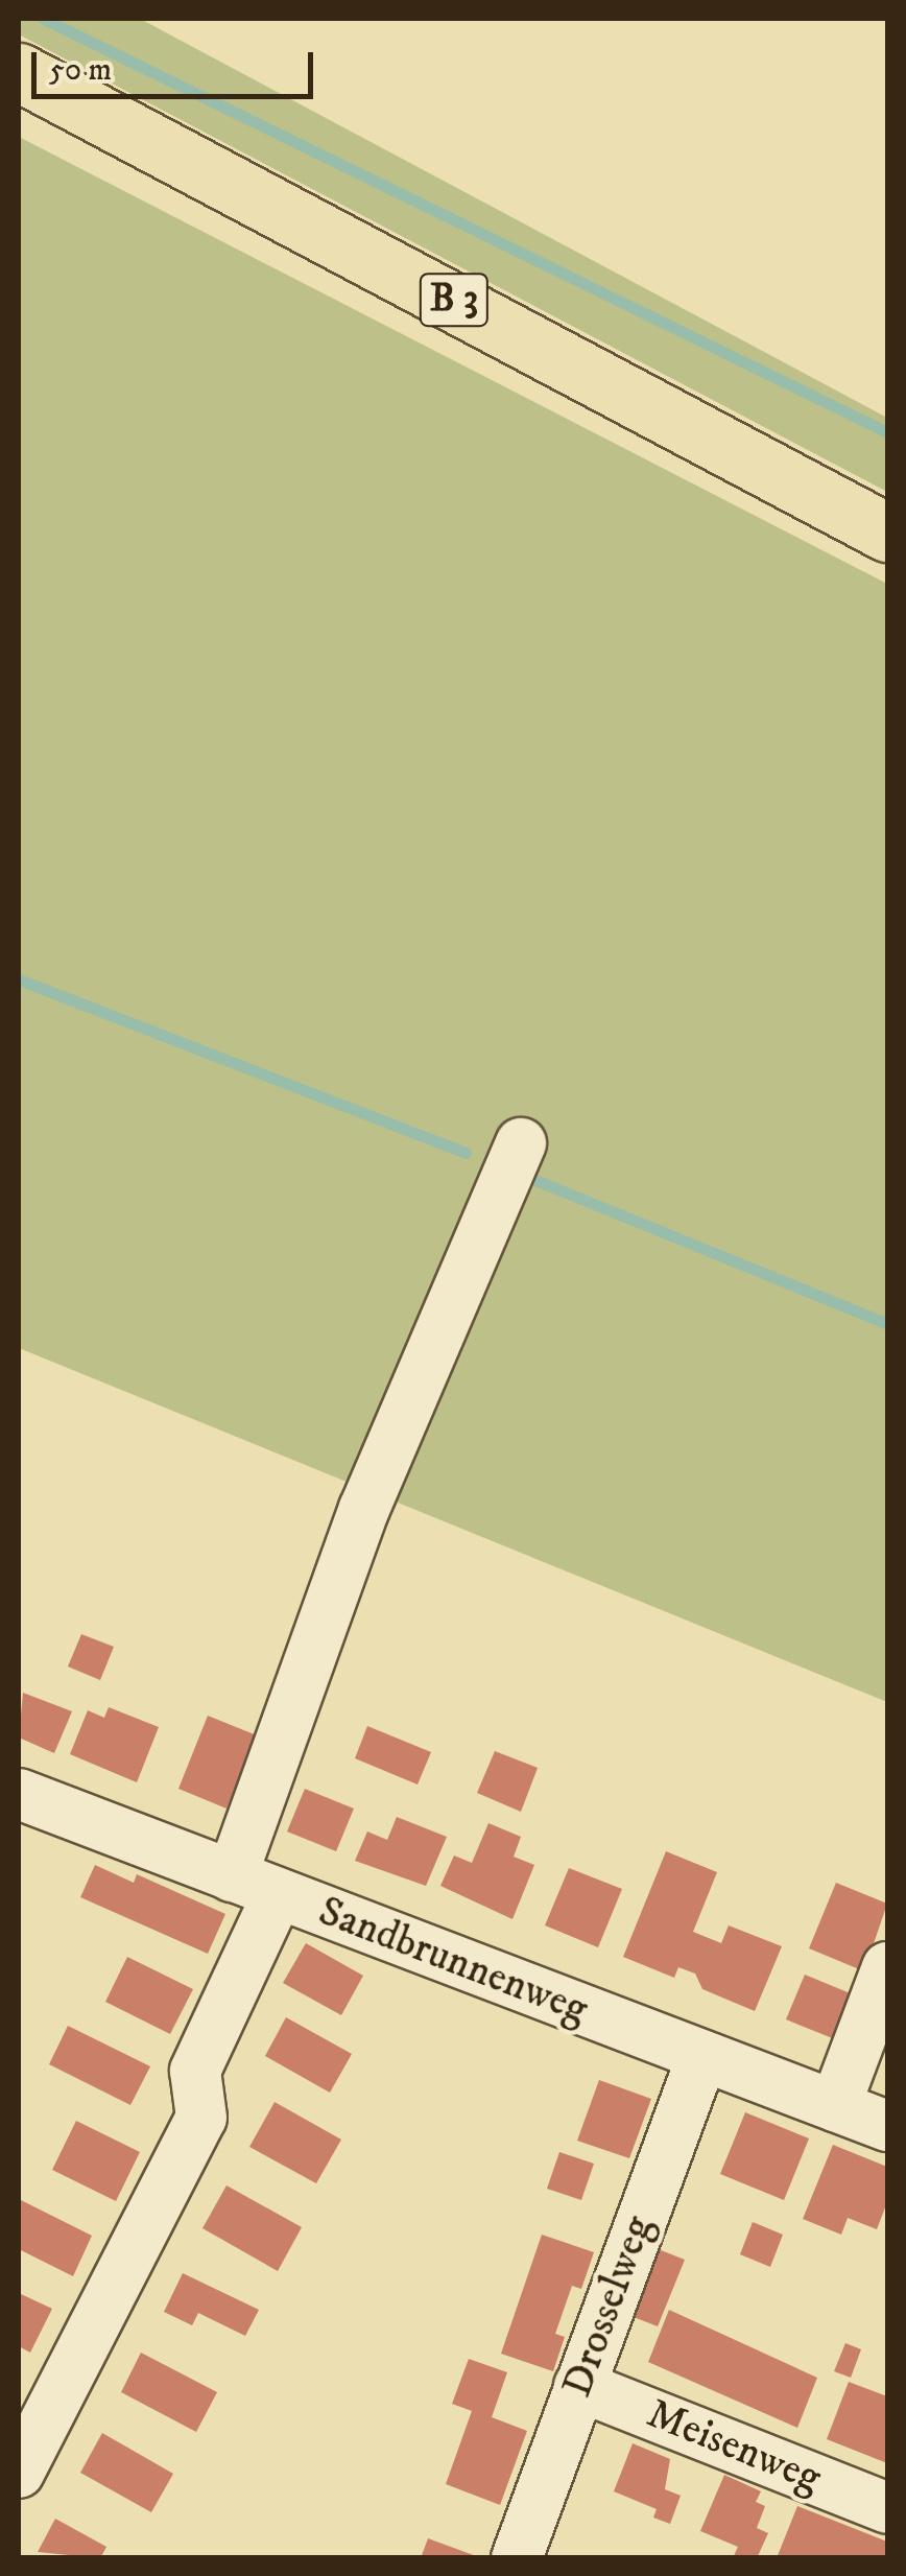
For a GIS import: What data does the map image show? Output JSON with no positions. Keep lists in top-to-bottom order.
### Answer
{
  "streets": {
    "main road": ["B 3"],
    "street": ["Sandbrunnenweg", "Drosselweg", "Meisenweg"]
  },
  "crossings": [
    ["Sandbrunnenweg", "Drosselweg"],
    ["Drosselweg", "Meisenweg"]
  ],
  "scale_bar": "50 m"
}
